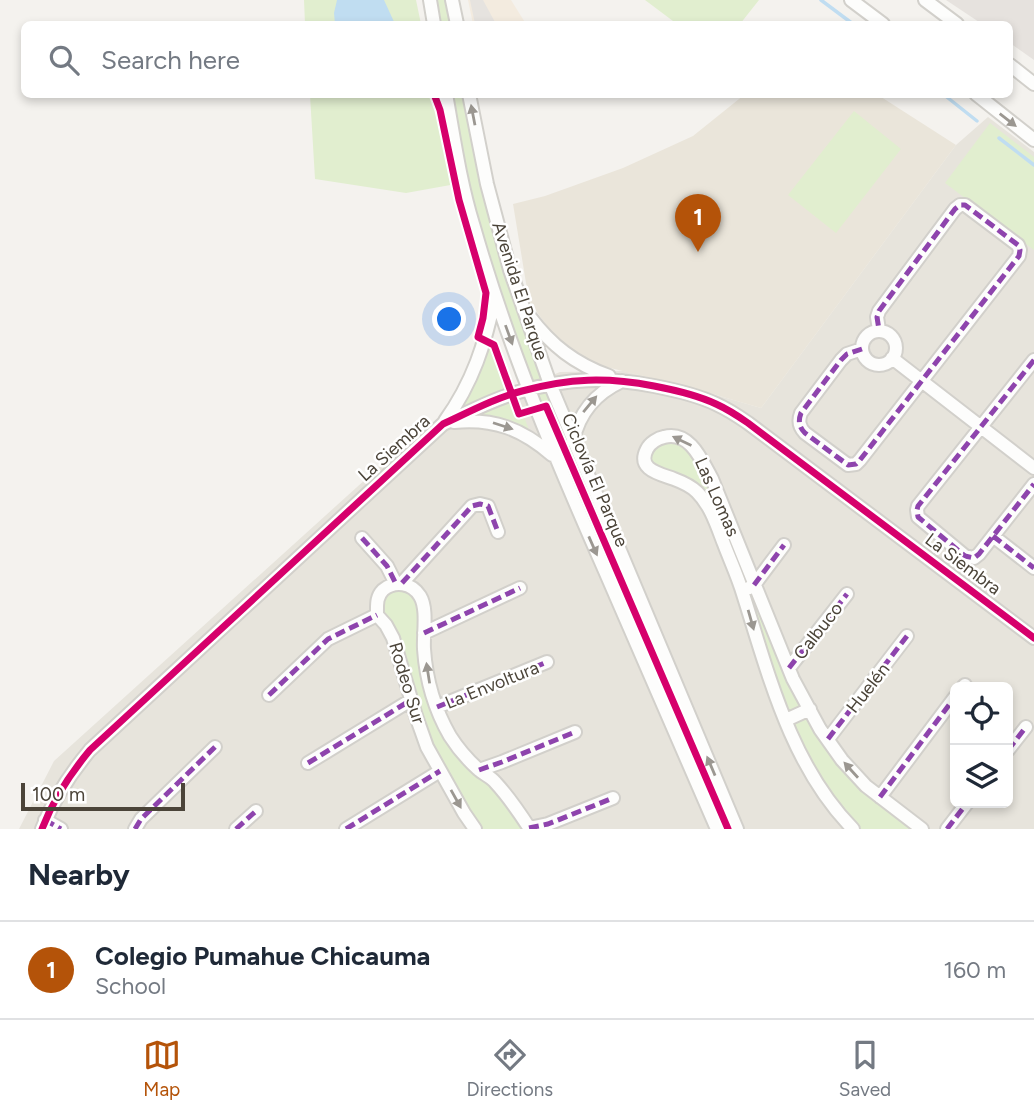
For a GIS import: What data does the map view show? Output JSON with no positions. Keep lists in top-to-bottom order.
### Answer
{
  "streets": {
    "street": [
      "Avenida El Parque",
      "La Siembra",
      "Las Lomas",
      "Calbuco",
      "Rodeo Sur",
      "La Envoltura",
      "Huelén"
    ],
    "cycle path": ["Ciclovía El Parque"]
  },
  "crossings": [
    ["Avenida El Parque", "La Siembra"],
    ["Las Lomas", "Calbuco"],
    ["Las Lomas", "Huelén"],
    ["Rodeo Sur", "La Envoltura"]
  ],
  "scale_bar": "100 m",
  "page": {
    "search": "Search here",
    "pins": "1",
    "scale": "100 m",
    "heading": "Nearby",
    "list": [
      {
        "mark": "1",
        "name": "Colegio Pumahue Chicauma",
        "note": "School",
        "value": "160 m"
      }
    ],
    "nav": ["Map", "Directions", "Saved"]
  }
}
